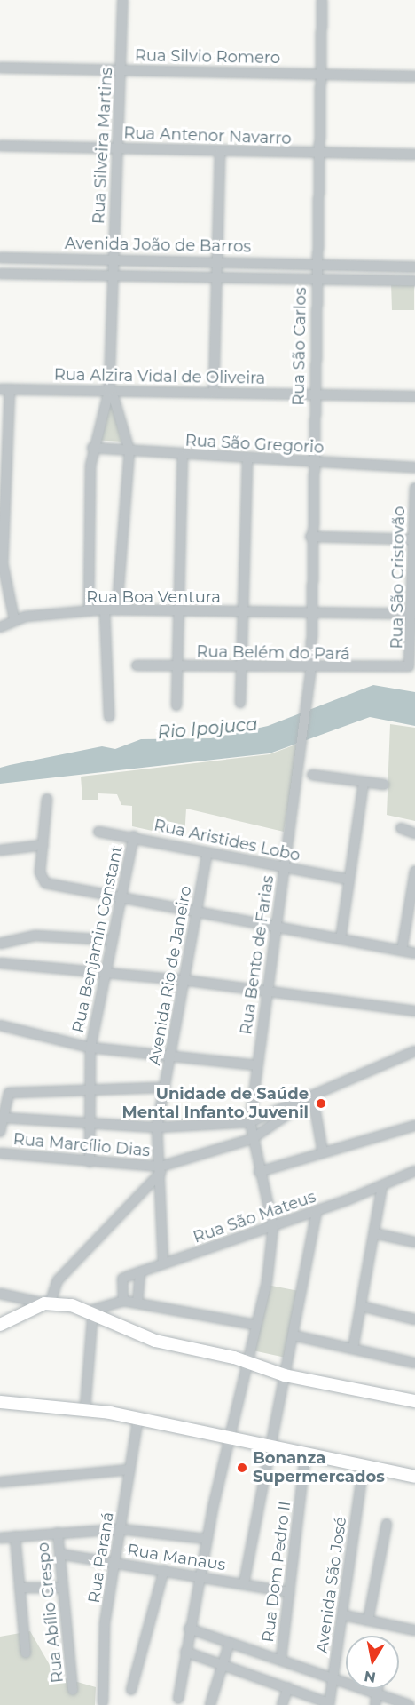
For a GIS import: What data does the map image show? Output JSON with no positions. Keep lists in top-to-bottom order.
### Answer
{
  "streets": {
    "street": [
      "Rua Silvio Romero",
      "Rua Antenor Navarro",
      "Rua Silveira Martins",
      "Avenida João de Barros",
      "Rua São Carlos",
      "Rua Alzira Vidal de Oliveira",
      "Rua São Gregorio",
      "Rua São Cristovão",
      "Rua Boa Ventura",
      "Rua Belém do Pará",
      "Rua Aristides Lobo",
      "Rua Benjamin Constant",
      "Rua Bento de Farias",
      "Avenida Rio de Janeiro",
      "Rua Marcílio Dias",
      "Rua São Mateus",
      "Rua Paraná",
      "Rua Manaus",
      "Rua Dom Pedro II",
      "Avenida São José",
      "Rua Abílio Crespo"
    ]
  },
  "crossings": [
    ["Rua Silvio Romero", "Rua Silveira Martins"],
    ["Rua Silvio Romero", "Rua São Carlos"],
    ["Rua Antenor Navarro", "Rua Silveira Martins"],
    ["Rua Antenor Navarro", "Rua São Carlos"],
    ["Rua Silveira Martins", "Avenida João de Barros"],
    ["Rua Silveira Martins", "Rua Alzira Vidal de Oliveira"],
    ["Rua Silveira Martins", "Rua São Gregorio"],
    ["Rua Silveira Martins", "Rua Boa Ventura"],
    ["Avenida João de Barros", "Rua São Carlos"],
    ["Rua São Carlos", "Rua Alzira Vidal de Oliveira"],
    ["Rua São Carlos", "Rua São Gregorio"],
    ["Rua São Carlos", "Rua Boa Ventura"],
    ["Rua São Carlos", "Rua Belém do Pará"],
    ["Rua São Carlos", "Rua Bento de Farias"],
    ["Rua São Cristovão", "Rua Boa Ventura"],
    ["Rua São Cristovão", "Rua Belém do Pará"],
    ["Rua Aristides Lobo", "Rua Benjamin Constant"],
    ["Rua Aristides Lobo", "Rua Bento de Farias"],
    ["Rua Aristides Lobo", "Avenida Rio de Janeiro"],
    ["Rua Benjamin Constant", "Rua Marcílio Dias"],
    ["Rua Bento de Farias", "Rua São Mateus"],
    ["Avenida Rio de Janeiro", "Rua Marcílio Dias"],
    ["Avenida Rio de Janeiro", "Rua São Mateus"],
    ["Rua Paraná", "Rua Manaus"],
    ["Rua Manaus", "Rua Dom Pedro II"],
    ["Rua Manaus", "Rua Abílio Crespo"]
  ],
  "water": ["Rio Ipojuca"],
  "places": ["Unidade de Saúde Mental Infanto Juvenil", "Bonanza Supermercados"],
  "north": "bottom"
}
